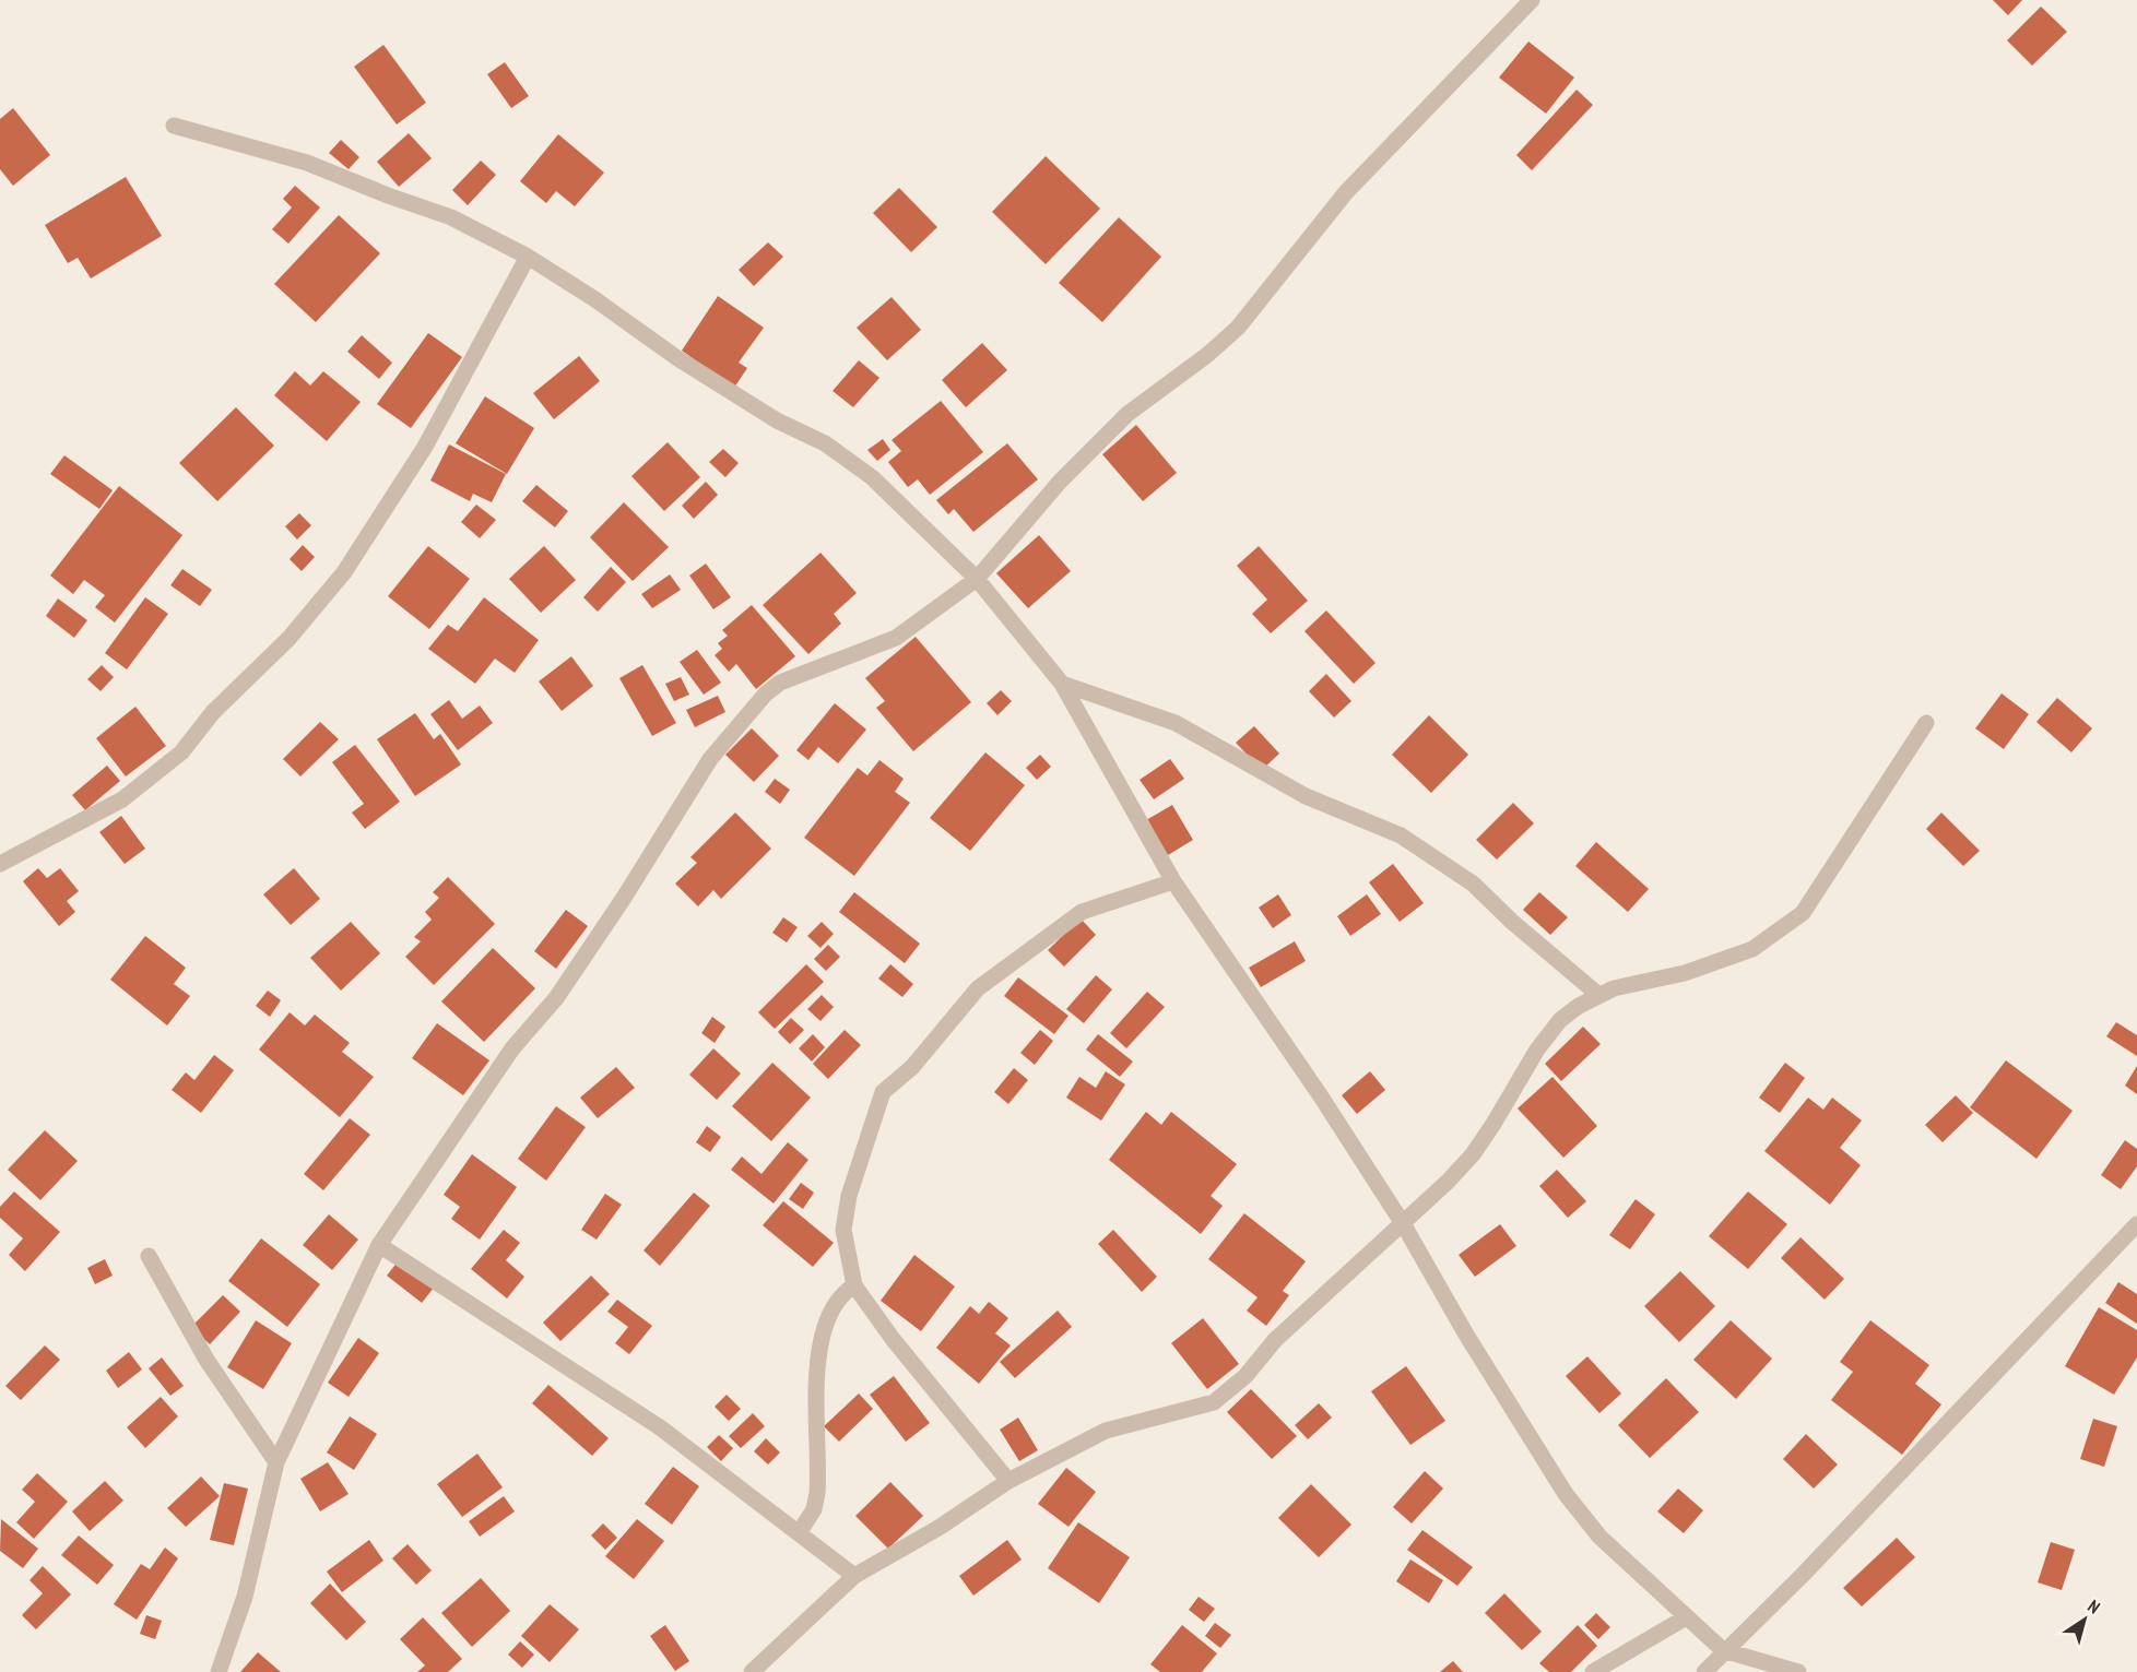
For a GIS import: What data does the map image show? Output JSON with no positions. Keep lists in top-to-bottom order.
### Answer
{
  "north": "top right"
}
